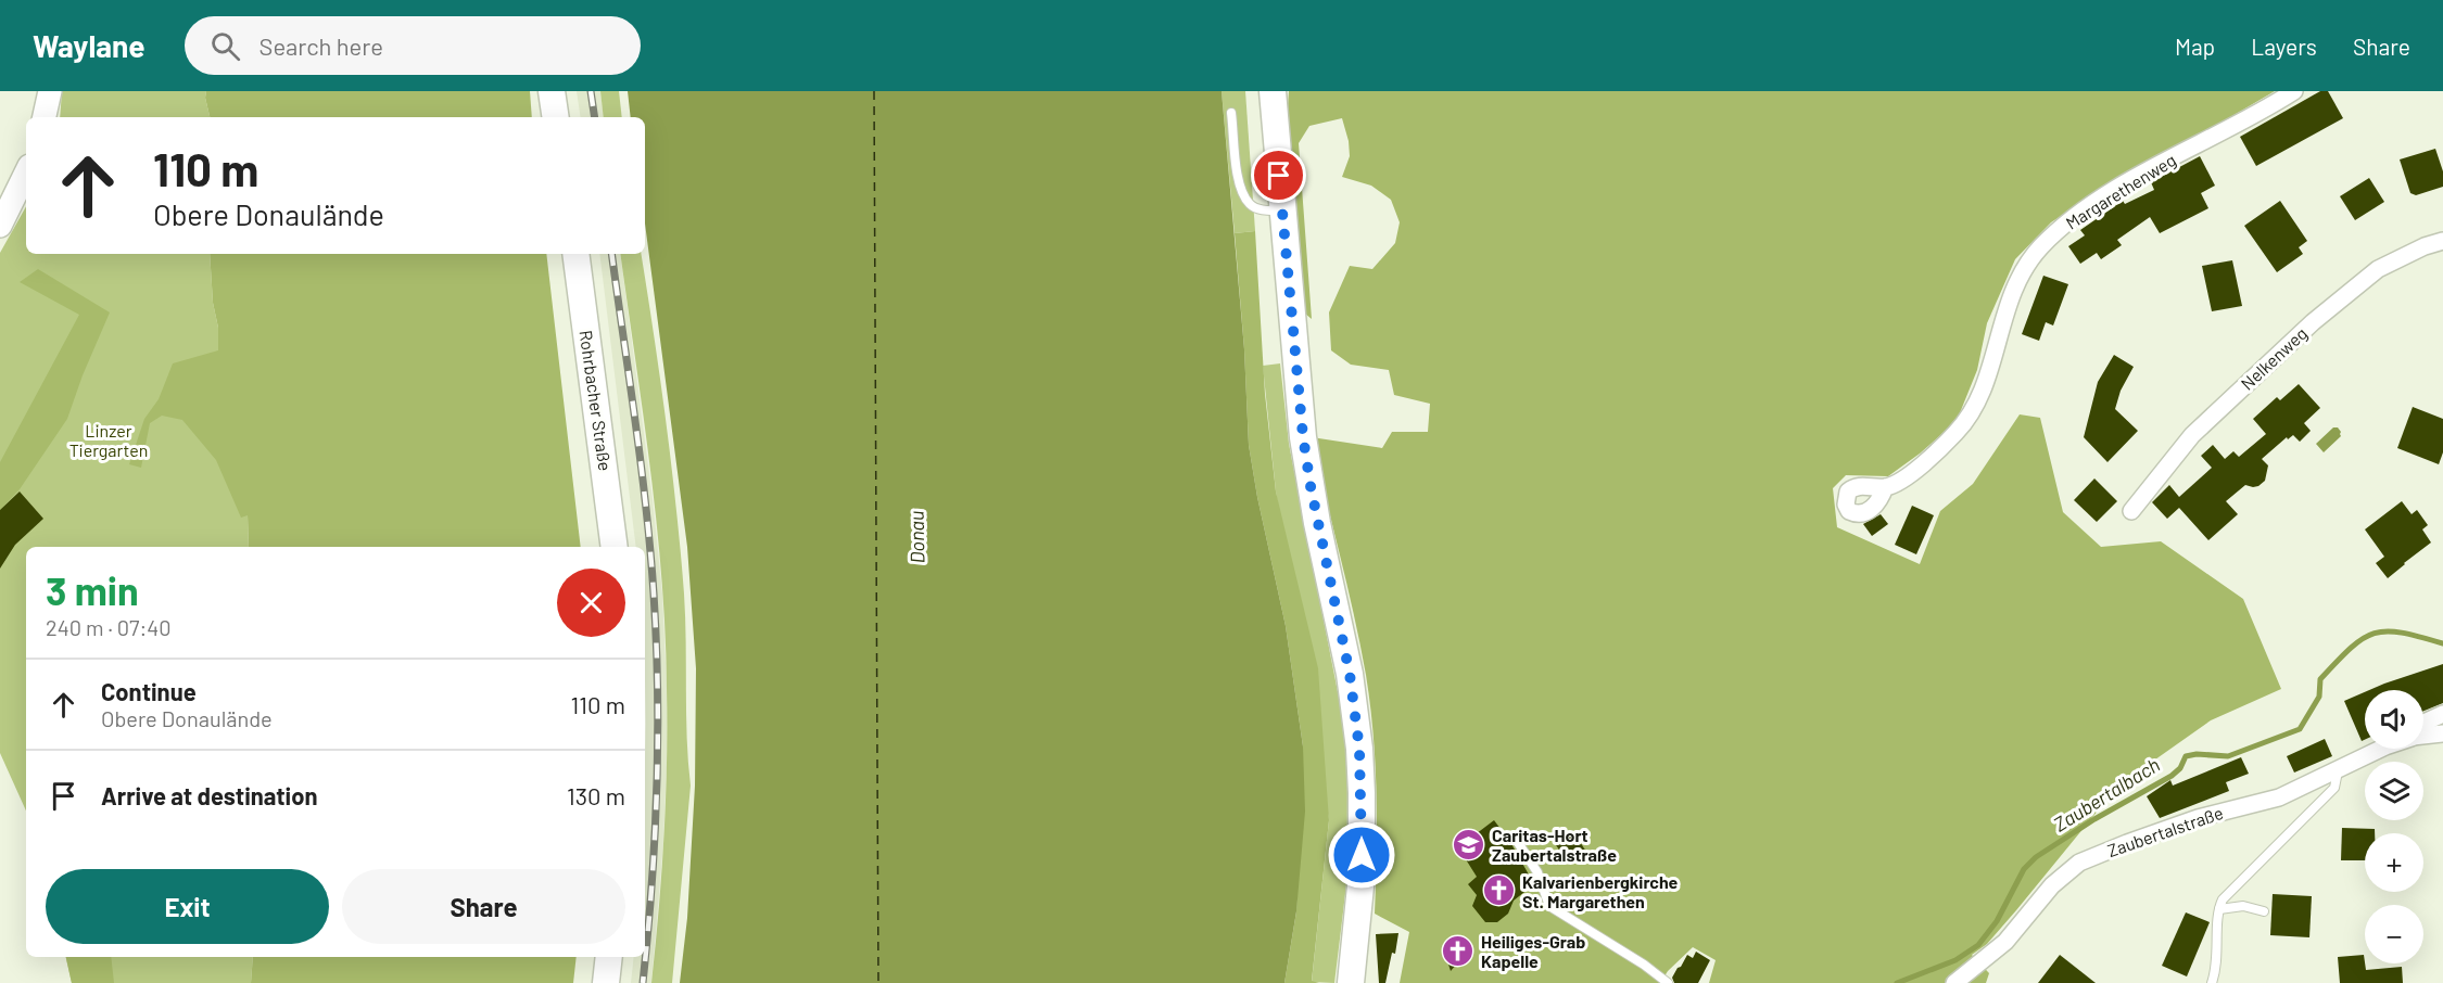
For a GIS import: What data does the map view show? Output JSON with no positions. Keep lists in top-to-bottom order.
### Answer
{
  "streets": {
    "main road": ["Rohrbacher Straße"],
    "street": ["Margarethenweg", "Nelkenweg", "Zaubertalstraße"]
  },
  "water": ["Donau", "Zaubertalbach"],
  "parks": ["Linzer Tiergarten"],
  "places": {
    "school or university": ["Caritas-Hort Zaubertalstraße"],
    "church": ["Kalvarienbergkirche St. Margarethen", "Heiliges-Grab Kapelle"]
  },
  "page": {
    "header": "Waylane",
    "search": "Search here",
    "nav": ["Map", "Layers", "Share"],
    "turn": ["110 m", "Obere Donaulände"],
    "heading": ["3 min", "240 m · 07:40"],
    "list": [
      {
        "name": "Continue",
        "note": "Obere Donaulände",
        "value": "110 m"
      },
      {
        "name": "Arrive at destination",
        "value": "130 m"
      }
    ],
    "map_buttons": ["+", "−"],
    "buttons": ["Exit", "Share"]
  }
}
